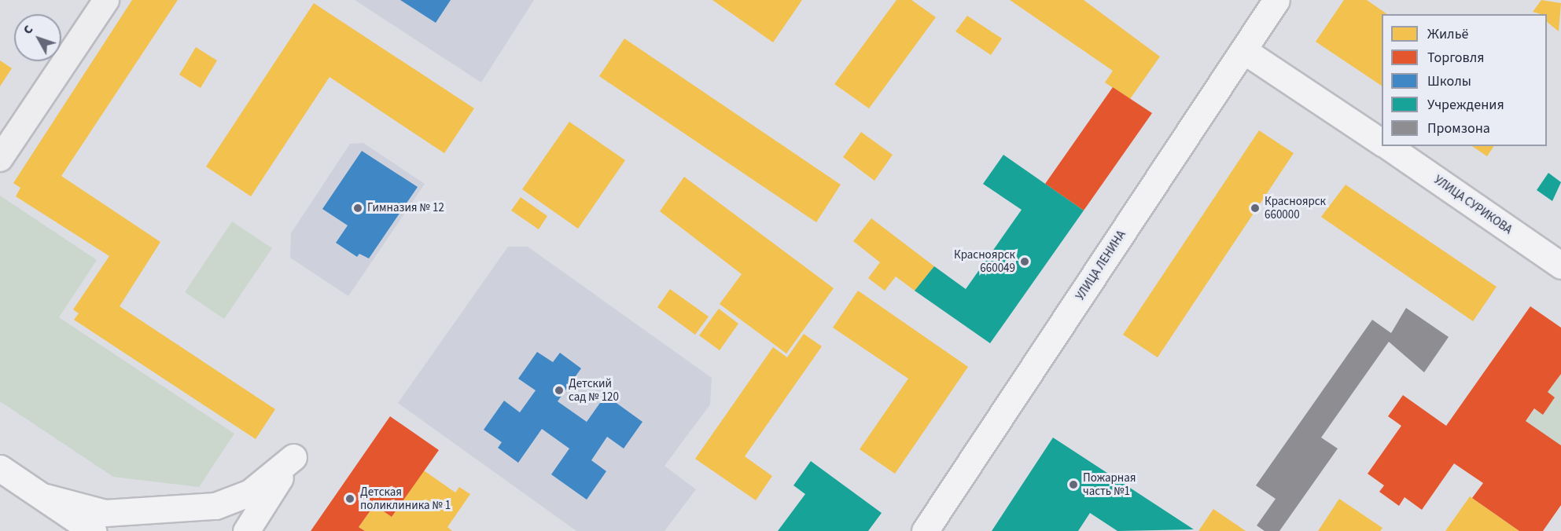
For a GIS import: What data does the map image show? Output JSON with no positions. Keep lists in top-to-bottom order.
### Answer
{
  "streets": {
    "main road": ["УЛИЦА СУРИКОВА", "УЛИЦА ЛЕНИНА"]
  },
  "crossings": [
    ["УЛИЦА СУРИКОВА", "УЛИЦА ЛЕНИНА"]
  ],
  "places": [
    "Гимназия № 12",
    "Красноярск 660000",
    "Красноярск 660049",
    "Детский сад № 120",
    "Пожарная часть №1",
    "Детская поликлиника № 1"
  ],
  "legend": [
    "Жильё",
    "Торговля",
    "Школы",
    "Учреждения",
    "Промзона"
  ],
  "north": "top left"
}
